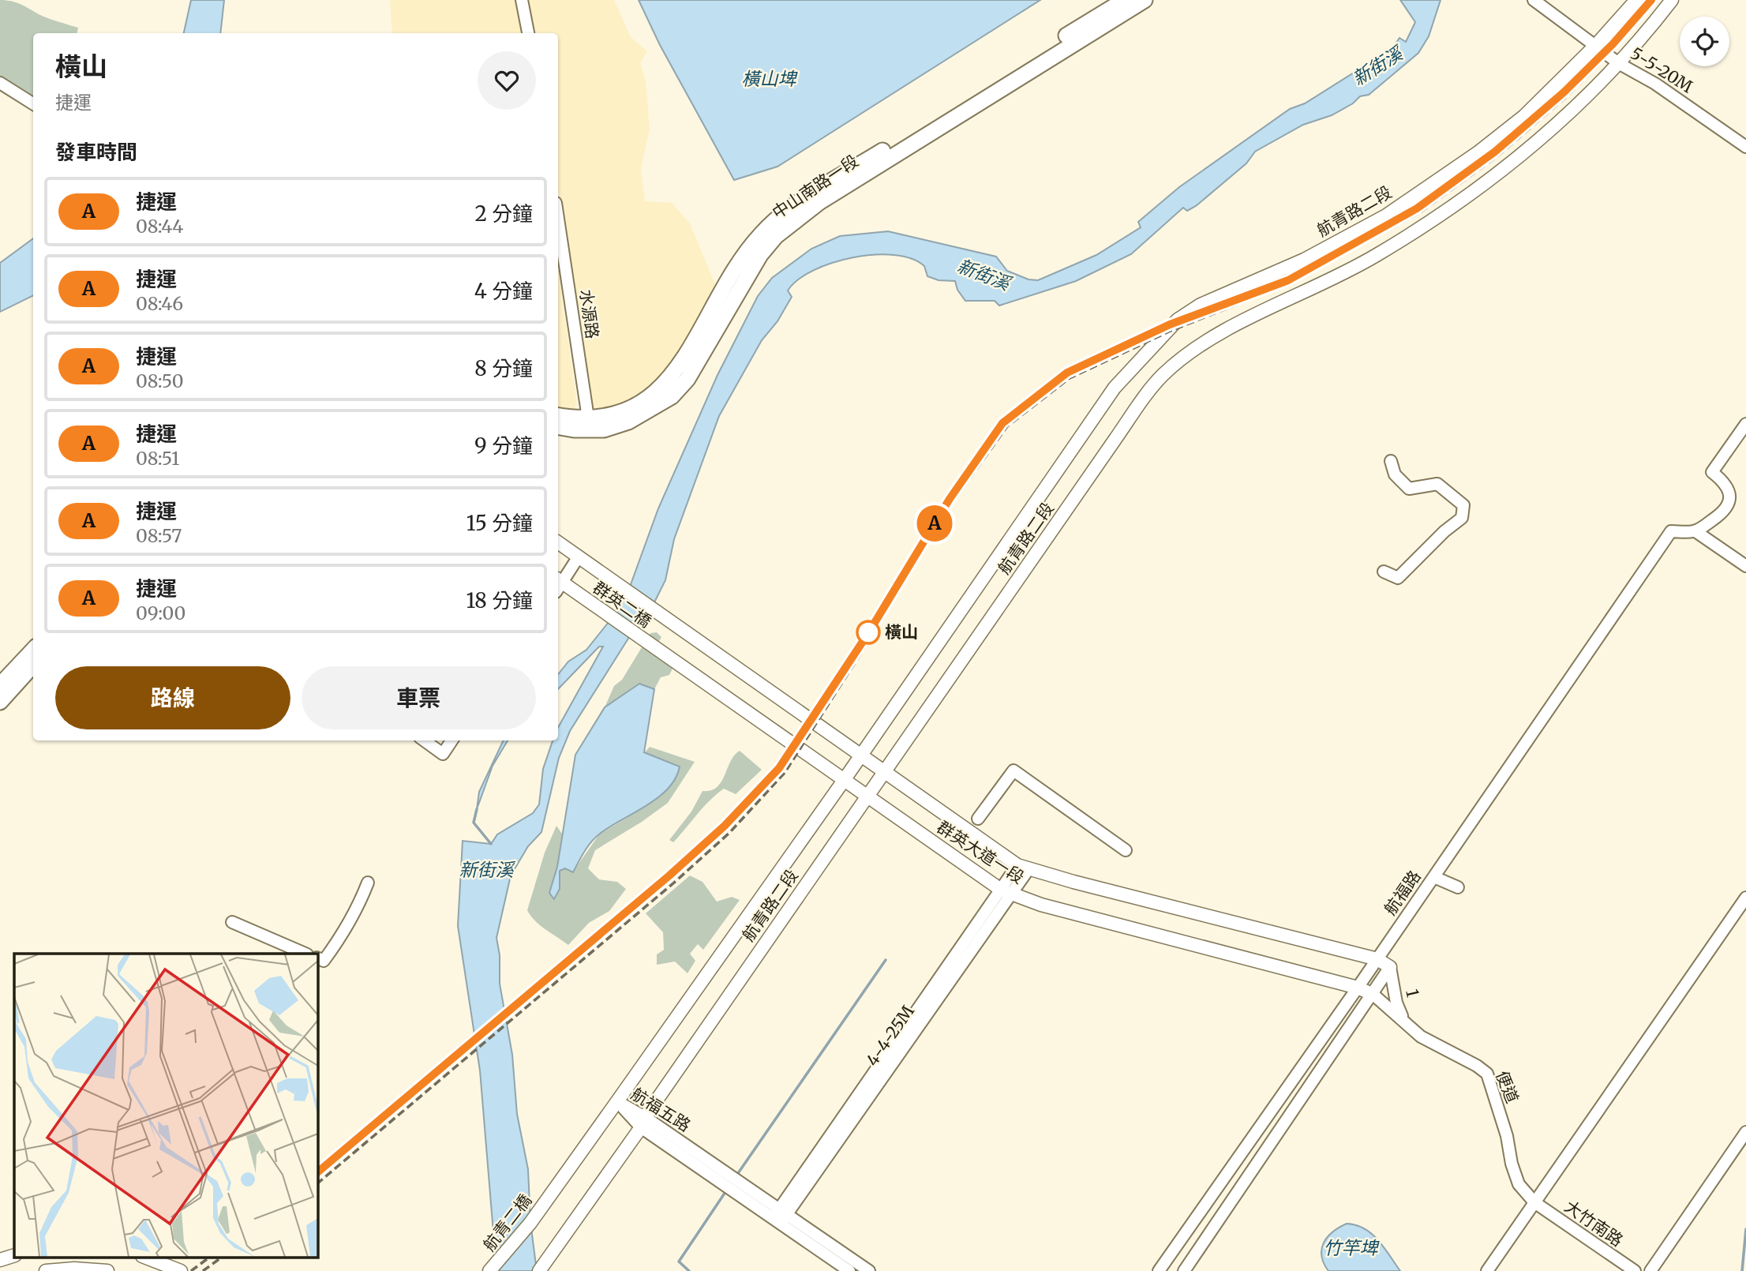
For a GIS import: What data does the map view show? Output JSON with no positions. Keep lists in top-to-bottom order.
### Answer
{
  "streets": {
    "main road": ["中山南路一段"],
    "street": [
      "5-5-20M",
      "航青路二段",
      "水源路",
      "群英二橋",
      "群英大道一段",
      "航福路",
      "1",
      "4-4-25M",
      "便道",
      "航福五路",
      "航青二橋",
      "大竹南路"
    ]
  },
  "crossings": [
    ["5-5-20M", "航青路二段"],
    ["中山南路一段", "水源路"],
    ["航青路二段", "群英大道一段"],
    ["航青路二段", "航福五路"],
    ["航青路二段", "航青二橋"],
    ["群英二橋", "群英大道一段"],
    ["群英大道一段", "航福路"],
    ["群英大道一段", "1"],
    ["群英大道一段", "4-4-25M"],
    ["1", "便道"],
    ["4-4-25M", "航福五路"],
    ["便道", "大竹南路"]
  ],
  "water": ["新街溪", "橫山埤", "竹竿埤"],
  "places": ["橫山"],
  "lines": ["metro line A"],
  "page": {
    "on_map": "A",
    "heading": [
      ["橫山", "捷運"],
      "發車時間"
    ],
    "list": [
      {
        "mark": "A",
        "name": "捷運",
        "note": "08:44",
        "value": "2 分鐘"
      },
      {
        "mark": "A",
        "name": "捷運",
        "note": "08:46",
        "value": "4 分鐘"
      },
      {
        "mark": "A",
        "name": "捷運",
        "note": "08:50",
        "value": "8 分鐘"
      },
      {
        "mark": "A",
        "name": "捷運",
        "note": "08:51",
        "value": "9 分鐘"
      },
      {
        "mark": "A",
        "name": "捷運",
        "note": "08:57",
        "value": "15 分鐘"
      },
      {
        "mark": "A",
        "name": "捷運",
        "note": "09:00",
        "value": "18 分鐘"
      }
    ],
    "buttons": ["路線", "車票"]
  }
}
